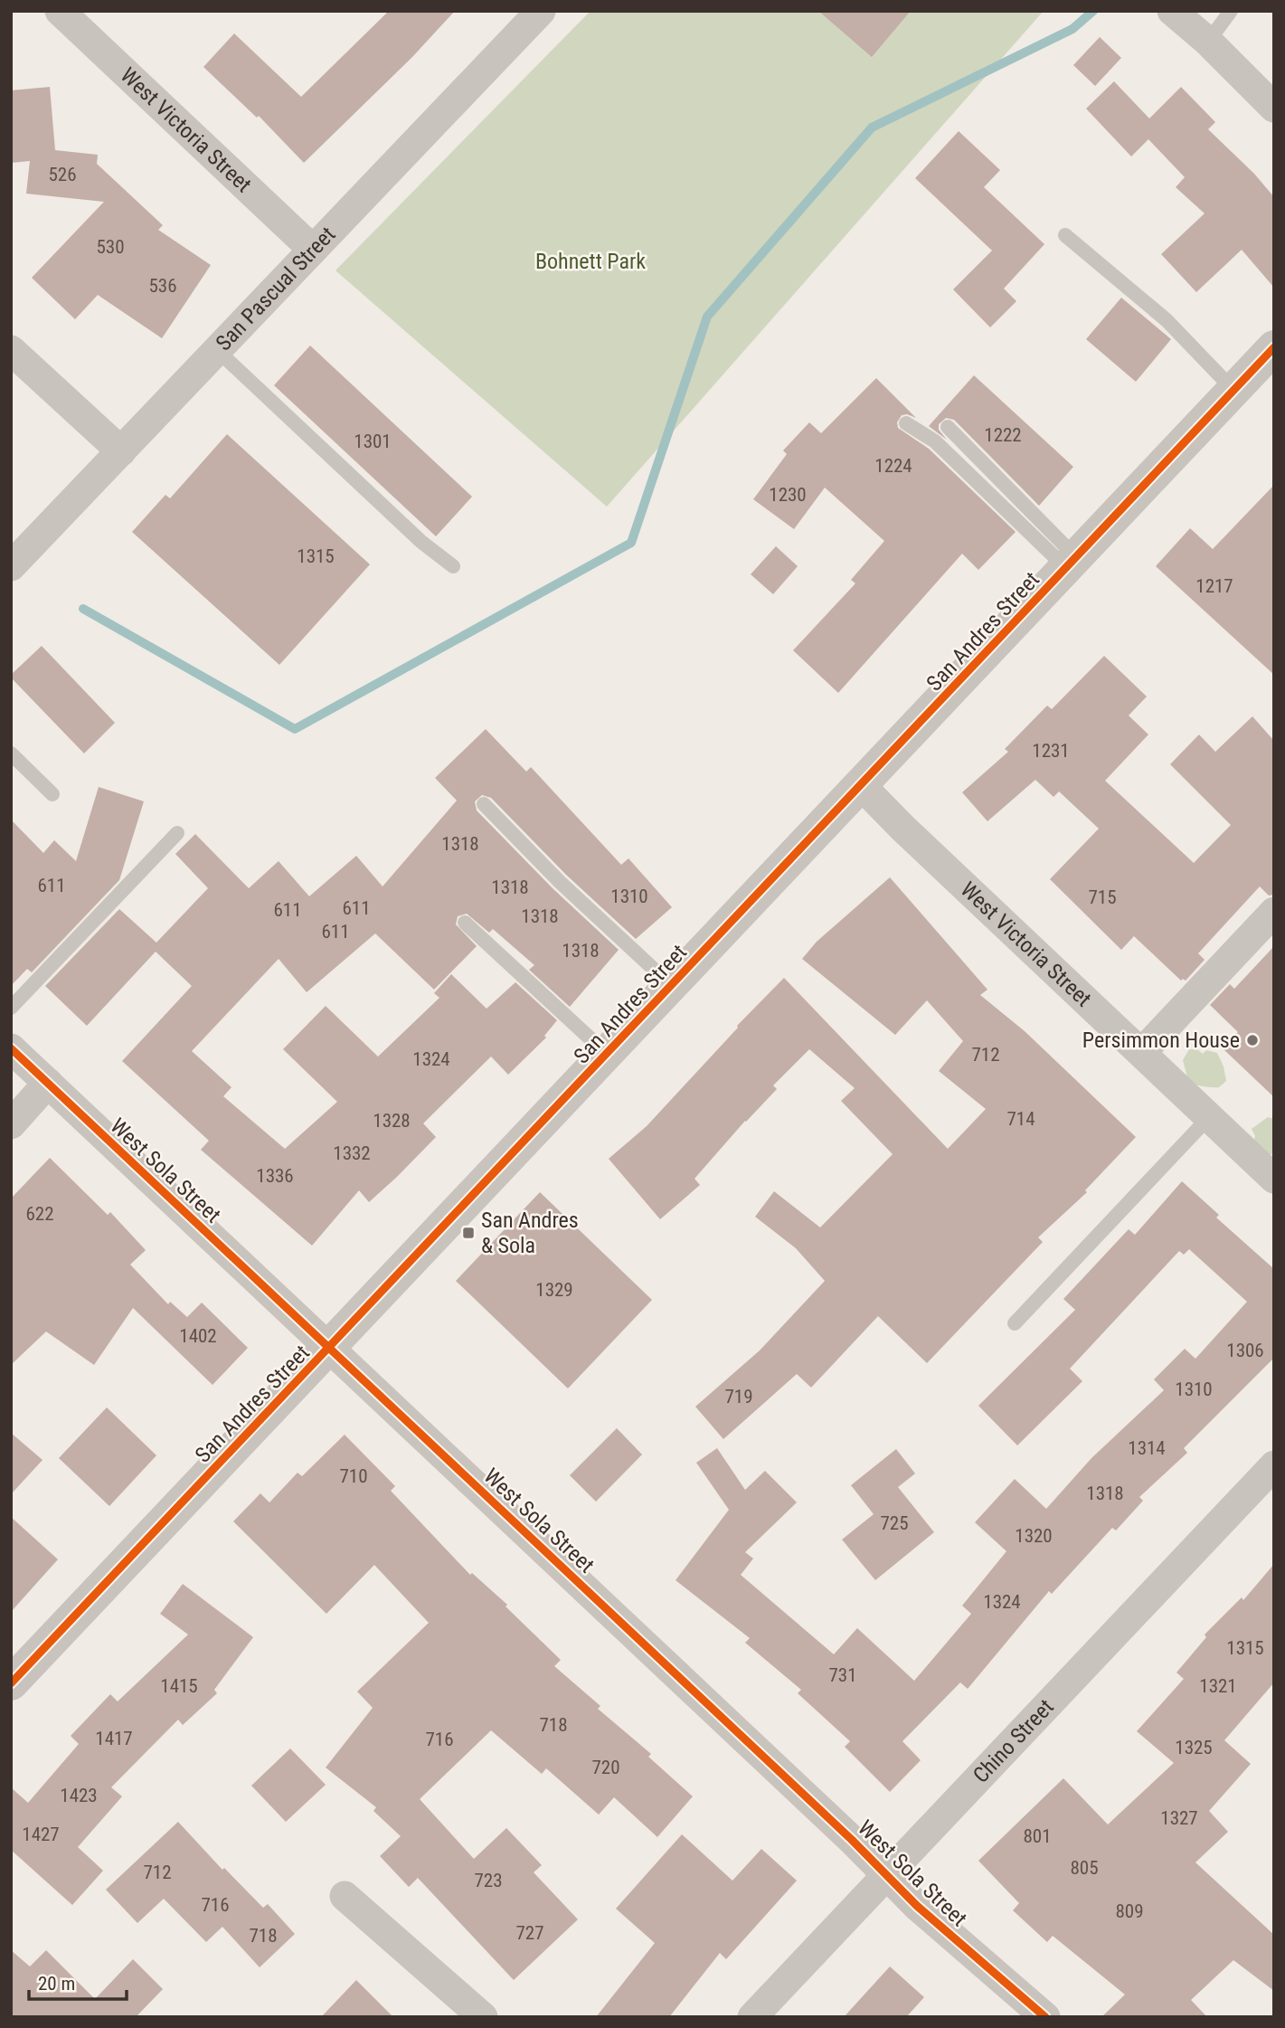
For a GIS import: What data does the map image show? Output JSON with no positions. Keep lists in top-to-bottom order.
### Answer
{
  "streets": {
    "street": [
      "West Victoria Street",
      "San Pascual Street",
      "San Andres Street",
      "West Sola Street",
      "Chino Street"
    ]
  },
  "crossings": [
    ["West Victoria Street", "San Pascual Street"],
    ["West Victoria Street", "San Andres Street"],
    ["San Andres Street", "West Sola Street"],
    ["West Sola Street", "Chino Street"]
  ],
  "parks": ["Bohnett Park"],
  "places": {
    "other": ["Persimmon House"],
    "transit": ["San Andres & Sola"]
  },
  "house_numbers": [
    "526",
    "530",
    "536",
    "1222",
    "1301",
    "1224",
    "1230",
    "1315",
    "1217",
    "1231",
    "1318",
    "611",
    "1318",
    "1310",
    "715",
    "611",
    "611",
    "1318",
    "611",
    "1318",
    "712",
    "1324",
    "714",
    "1328",
    "1332",
    "1336",
    "622",
    "1329",
    "1402",
    "1306",
    "1310",
    "719",
    "1314",
    "710",
    "1318",
    "725",
    "1320",
    "1324",
    "1315",
    "731",
    "1415",
    "1321",
    "718",
    "1417",
    "716",
    "1325",
    "720",
    "1423",
    "1327",
    "1427",
    "801",
    "805",
    "712",
    "723",
    "716",
    "809",
    "727",
    "718"
  ],
  "scale_bar": "20 m"
}
